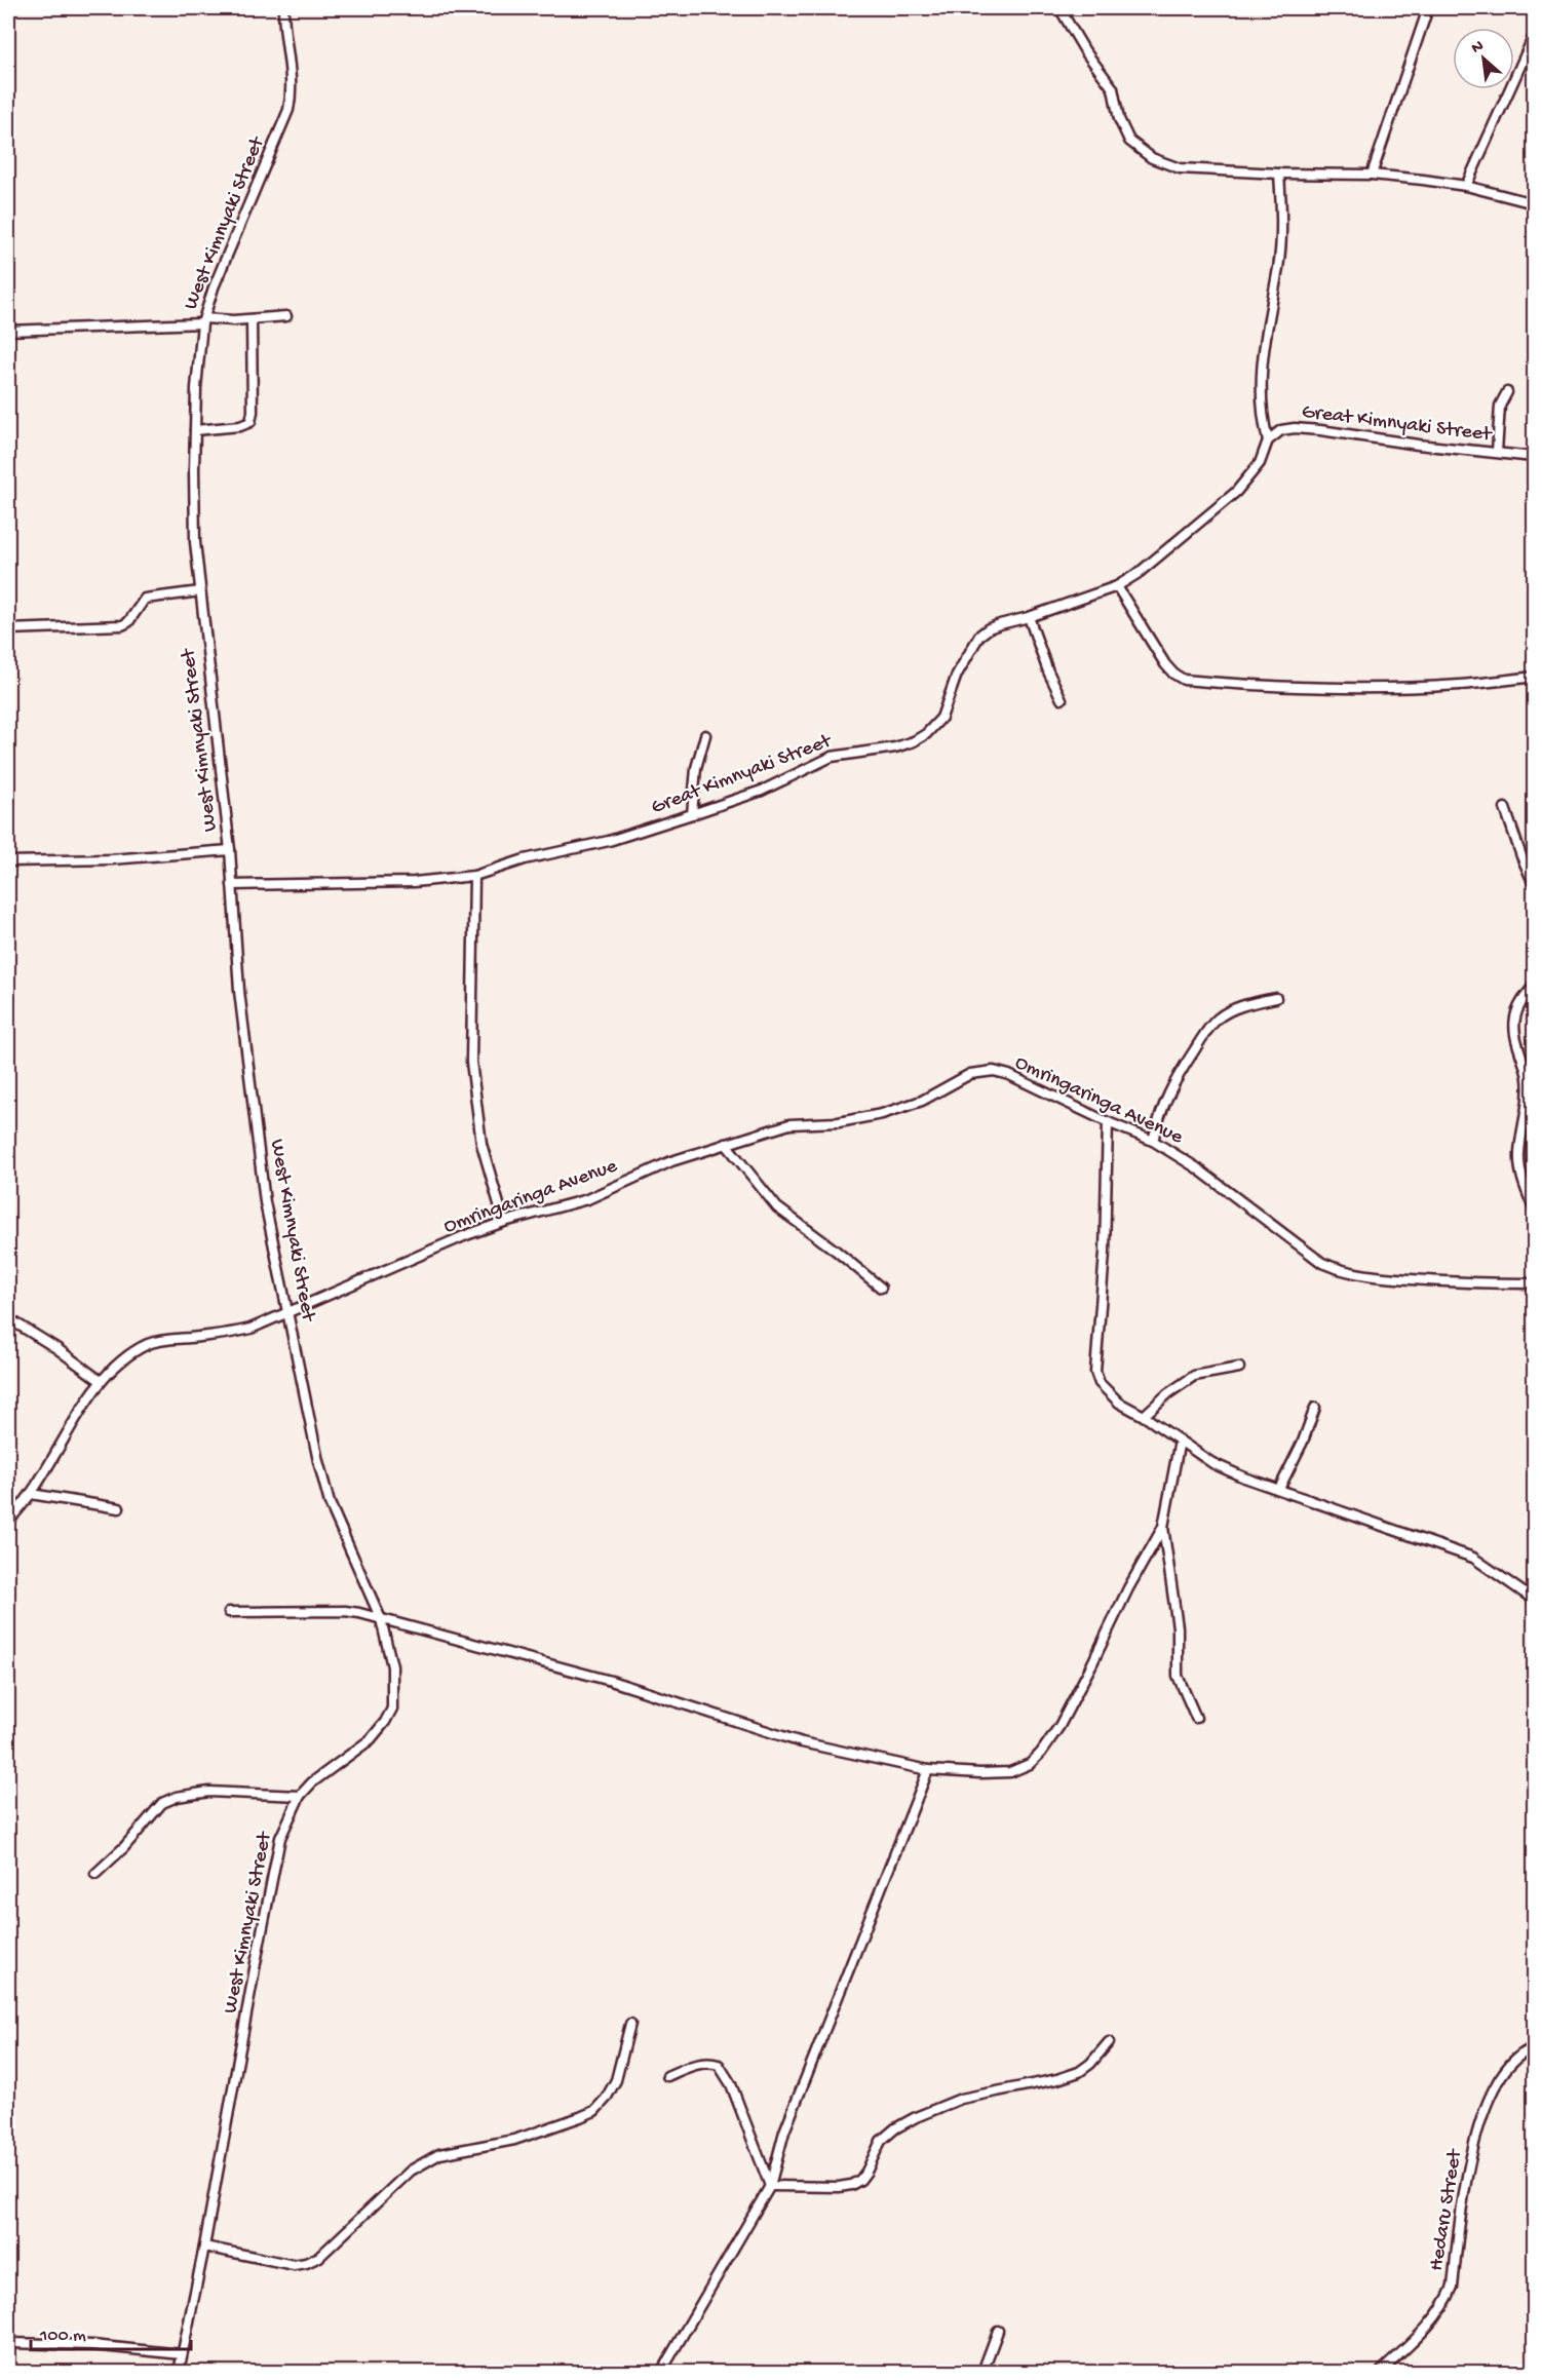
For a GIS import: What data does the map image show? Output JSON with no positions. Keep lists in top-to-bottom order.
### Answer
{
  "streets": {
    "street": [
      "West Kimnyaki Street",
      "Great Kimnyaki Street",
      "Omringaringa Avenue",
      "Hedaru Street"
    ]
  },
  "crossings": [
    ["West Kimnyaki Street", "Great Kimnyaki Street"],
    ["West Kimnyaki Street", "Omringaringa Avenue"]
  ],
  "scale_bar": "100 m",
  "north": "top left"
}
